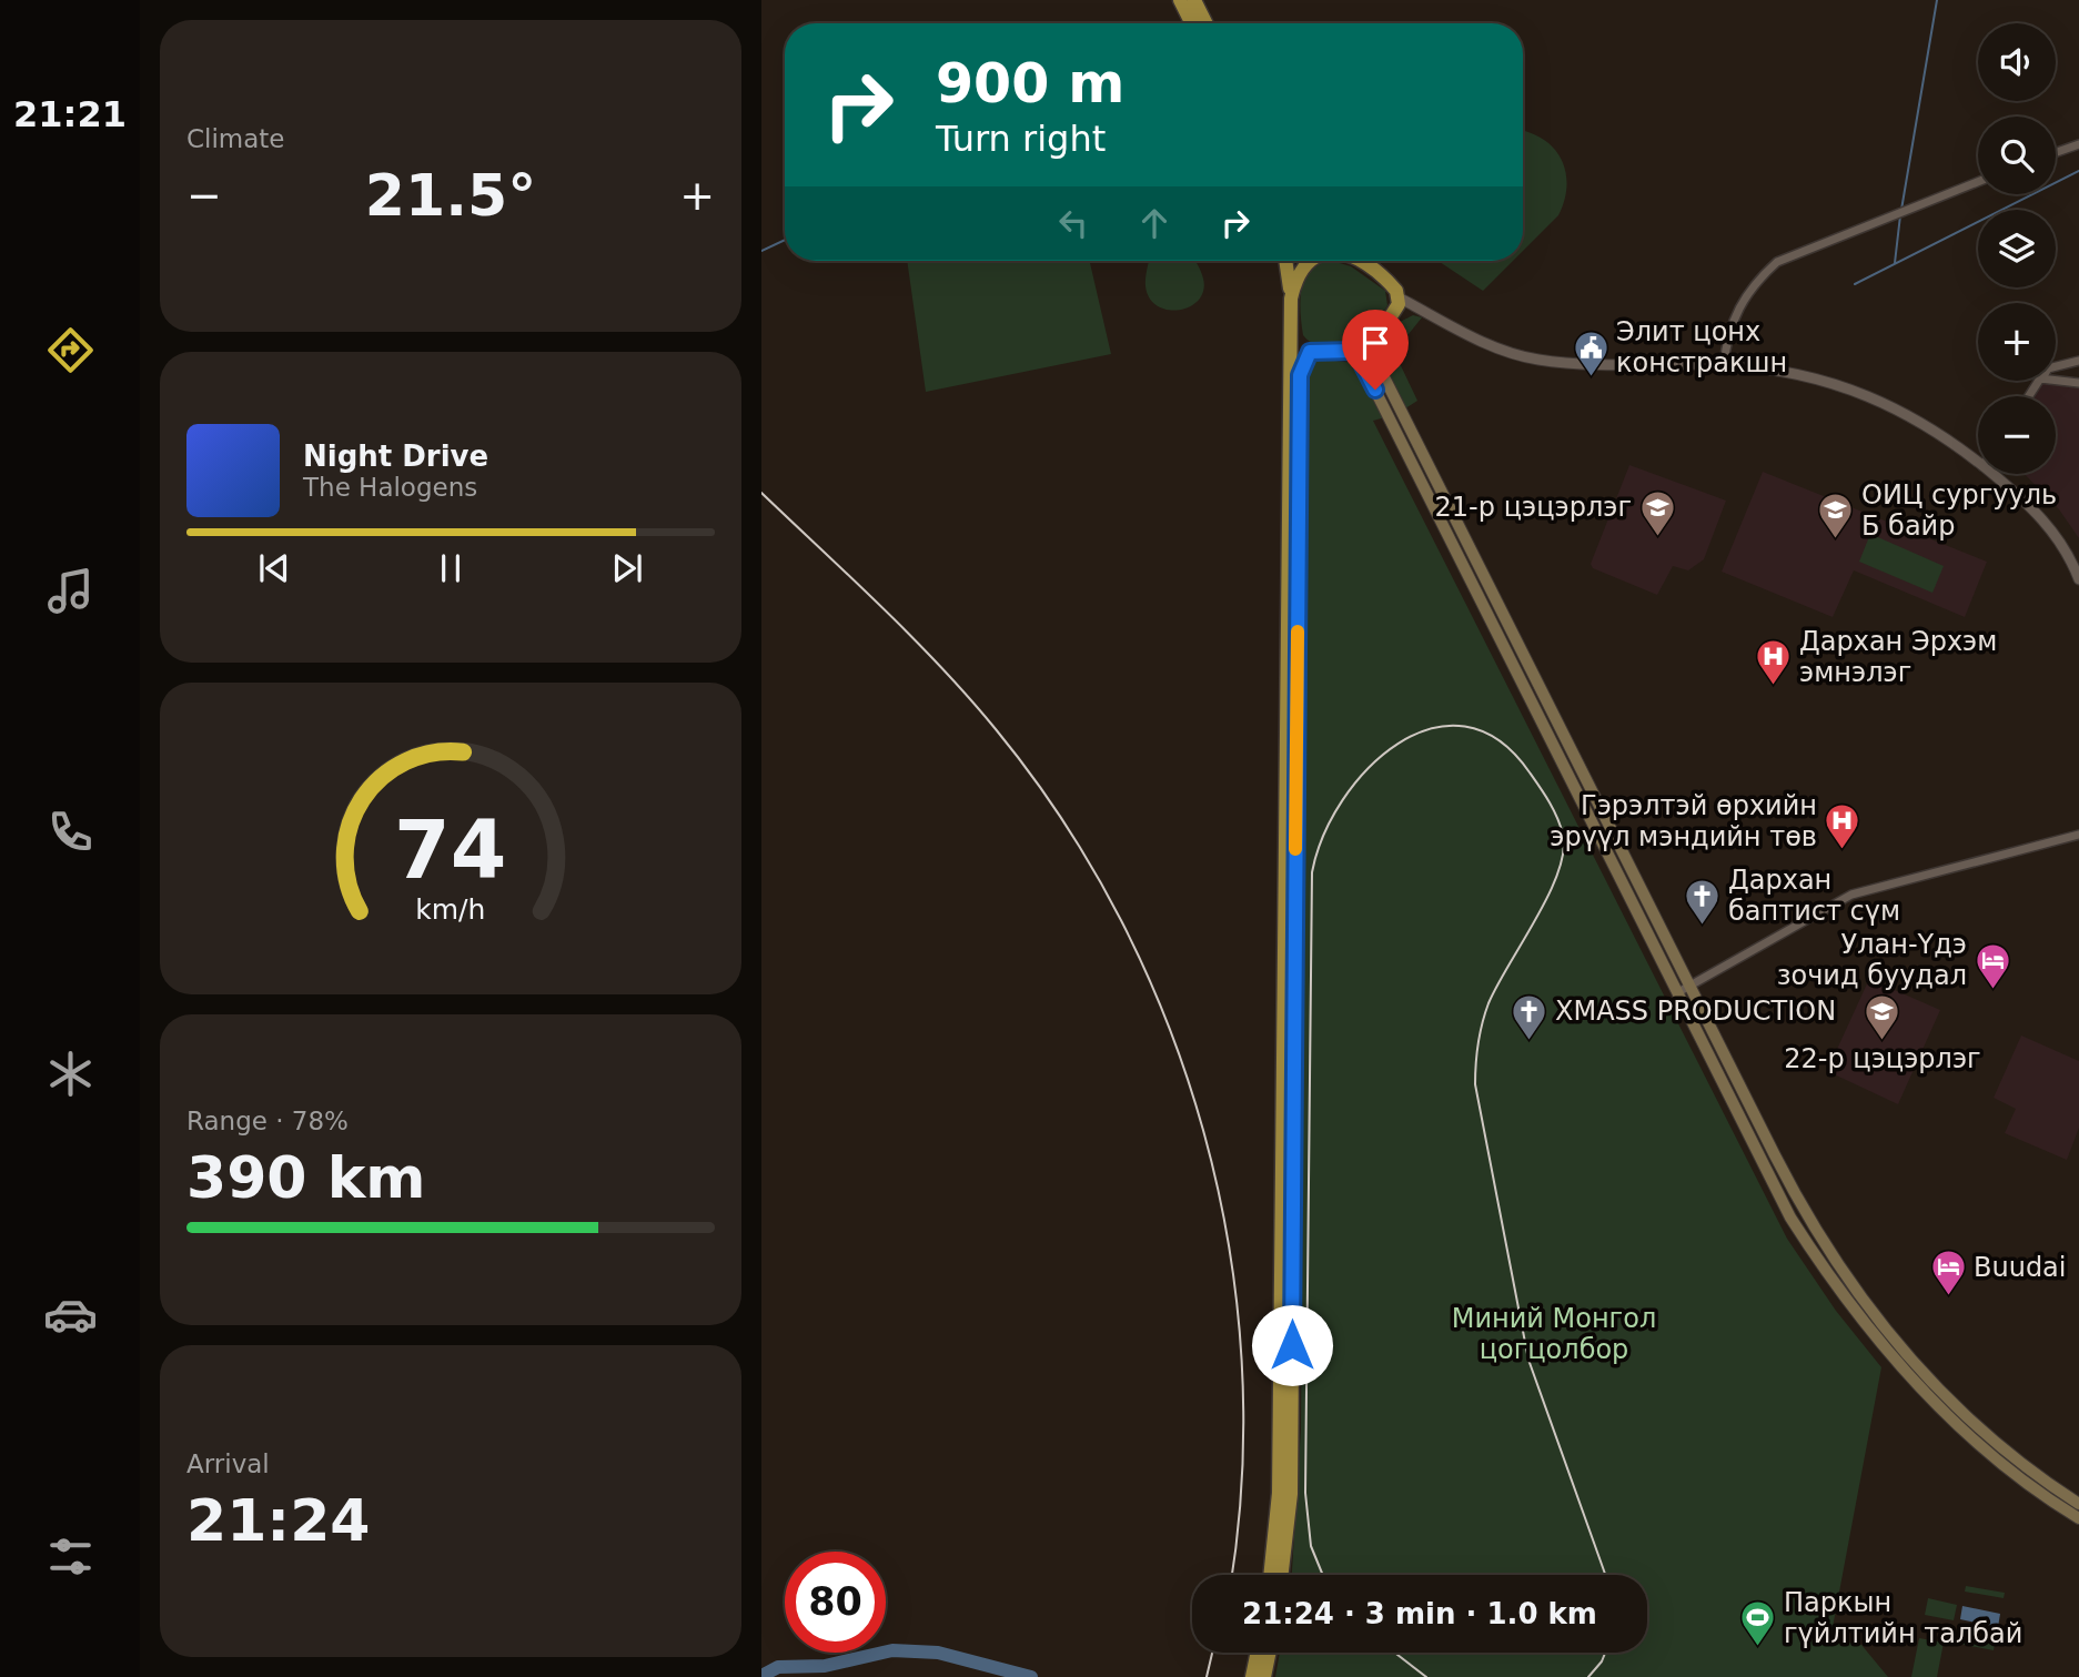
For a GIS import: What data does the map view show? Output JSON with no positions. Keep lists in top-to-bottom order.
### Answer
{
  "parks": ["Миний Монгол цогцолбор"],
  "places": {
    "public building": ["Элит цонх констракшн"],
    "school or university": ["21-р цэцэрлэг", "ОИЦ сургууль Б байр", "22-р цэцэрлэг"],
    "hospital": ["Дархан Эрхэм эмнэлэг", "Гэрэлтэй өрхийн эрүүл мэндийн төв"],
    "church": ["Дархан баптист сүм", "XMASS PRODUCTION"],
    "hotel": ["Улан-Үдэ зочид буудал", "Buudai"],
    "sports": ["Паркын гүйлтийн талбай"]
  },
  "page": {
    "tabs": "21:21",
    "tile": [
      "Climate",
      ["Range · 78%", "390 km"],
      ["Arrival", "21:24"]
    ],
    "map_buttons": ["+", "−"],
    "turn": ["900 m", "Turn right"],
    "heat": ["−", "21.5°", "+"],
    "song": ["Night Drive", "The Halogens"],
    "limit": "80",
    "trip": "21:24 · 3 min · 1.0 km",
    "gauge": ["74", "km/h"]
  }
}
